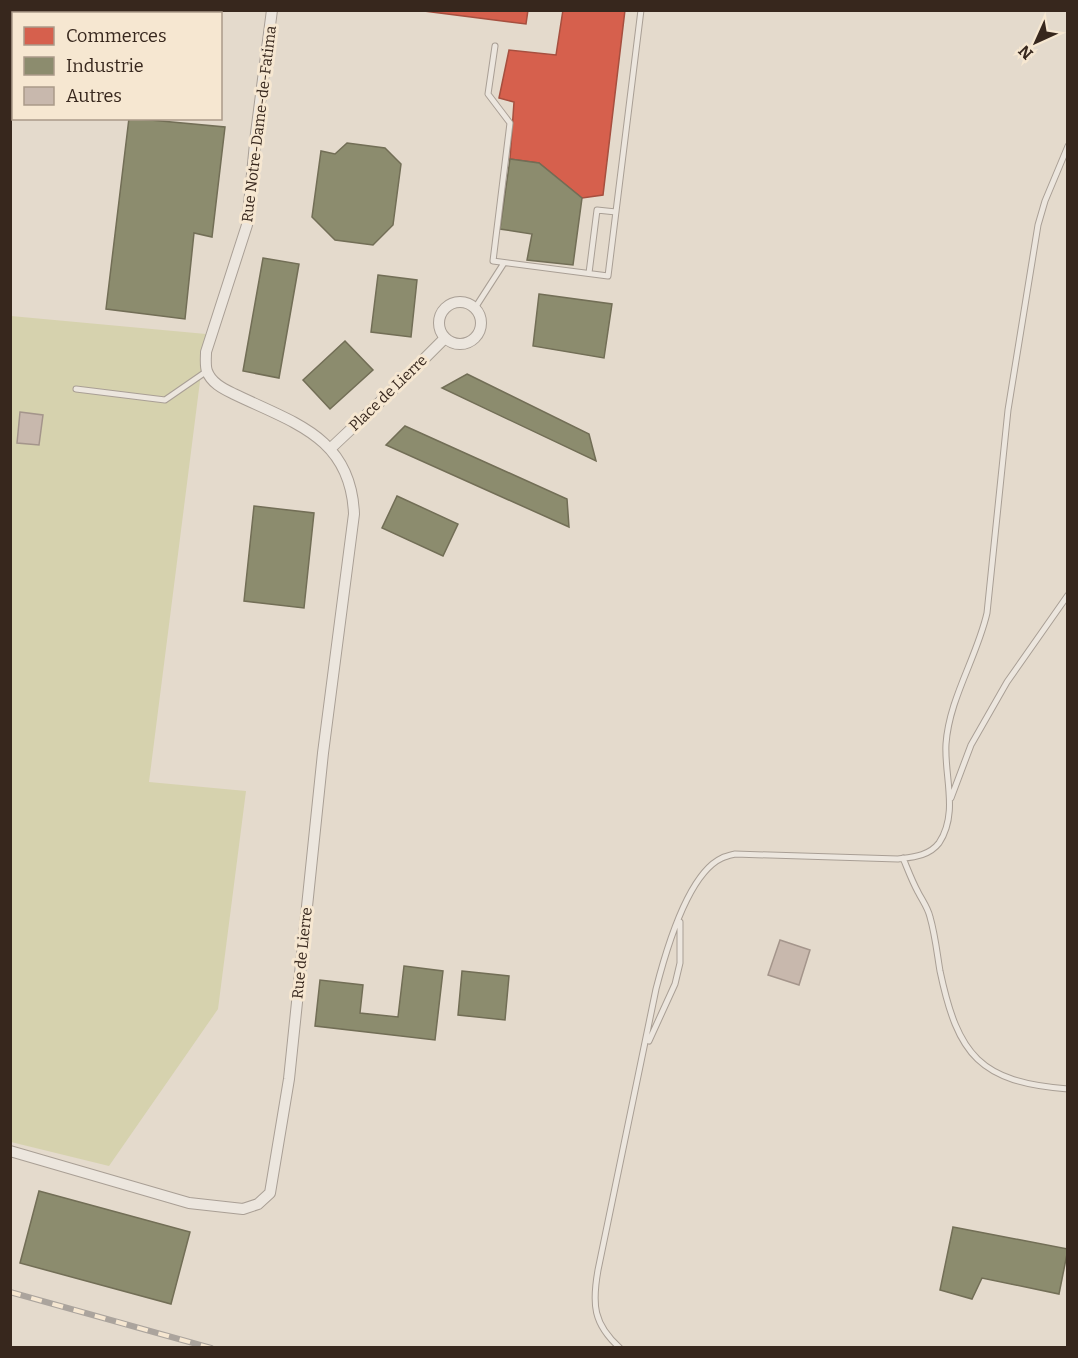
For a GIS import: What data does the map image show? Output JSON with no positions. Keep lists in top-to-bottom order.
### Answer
{
  "streets": {
    "street": ["Rue Notre-Dame-de-Fatima", "Place de Lierre", "Rue de Lierre"]
  },
  "crossings": [
    ["Place de Lierre", "Rue de Lierre"]
  ],
  "legend": ["Commerces", "Industrie", "Autres"],
  "north": "bottom left"
}
